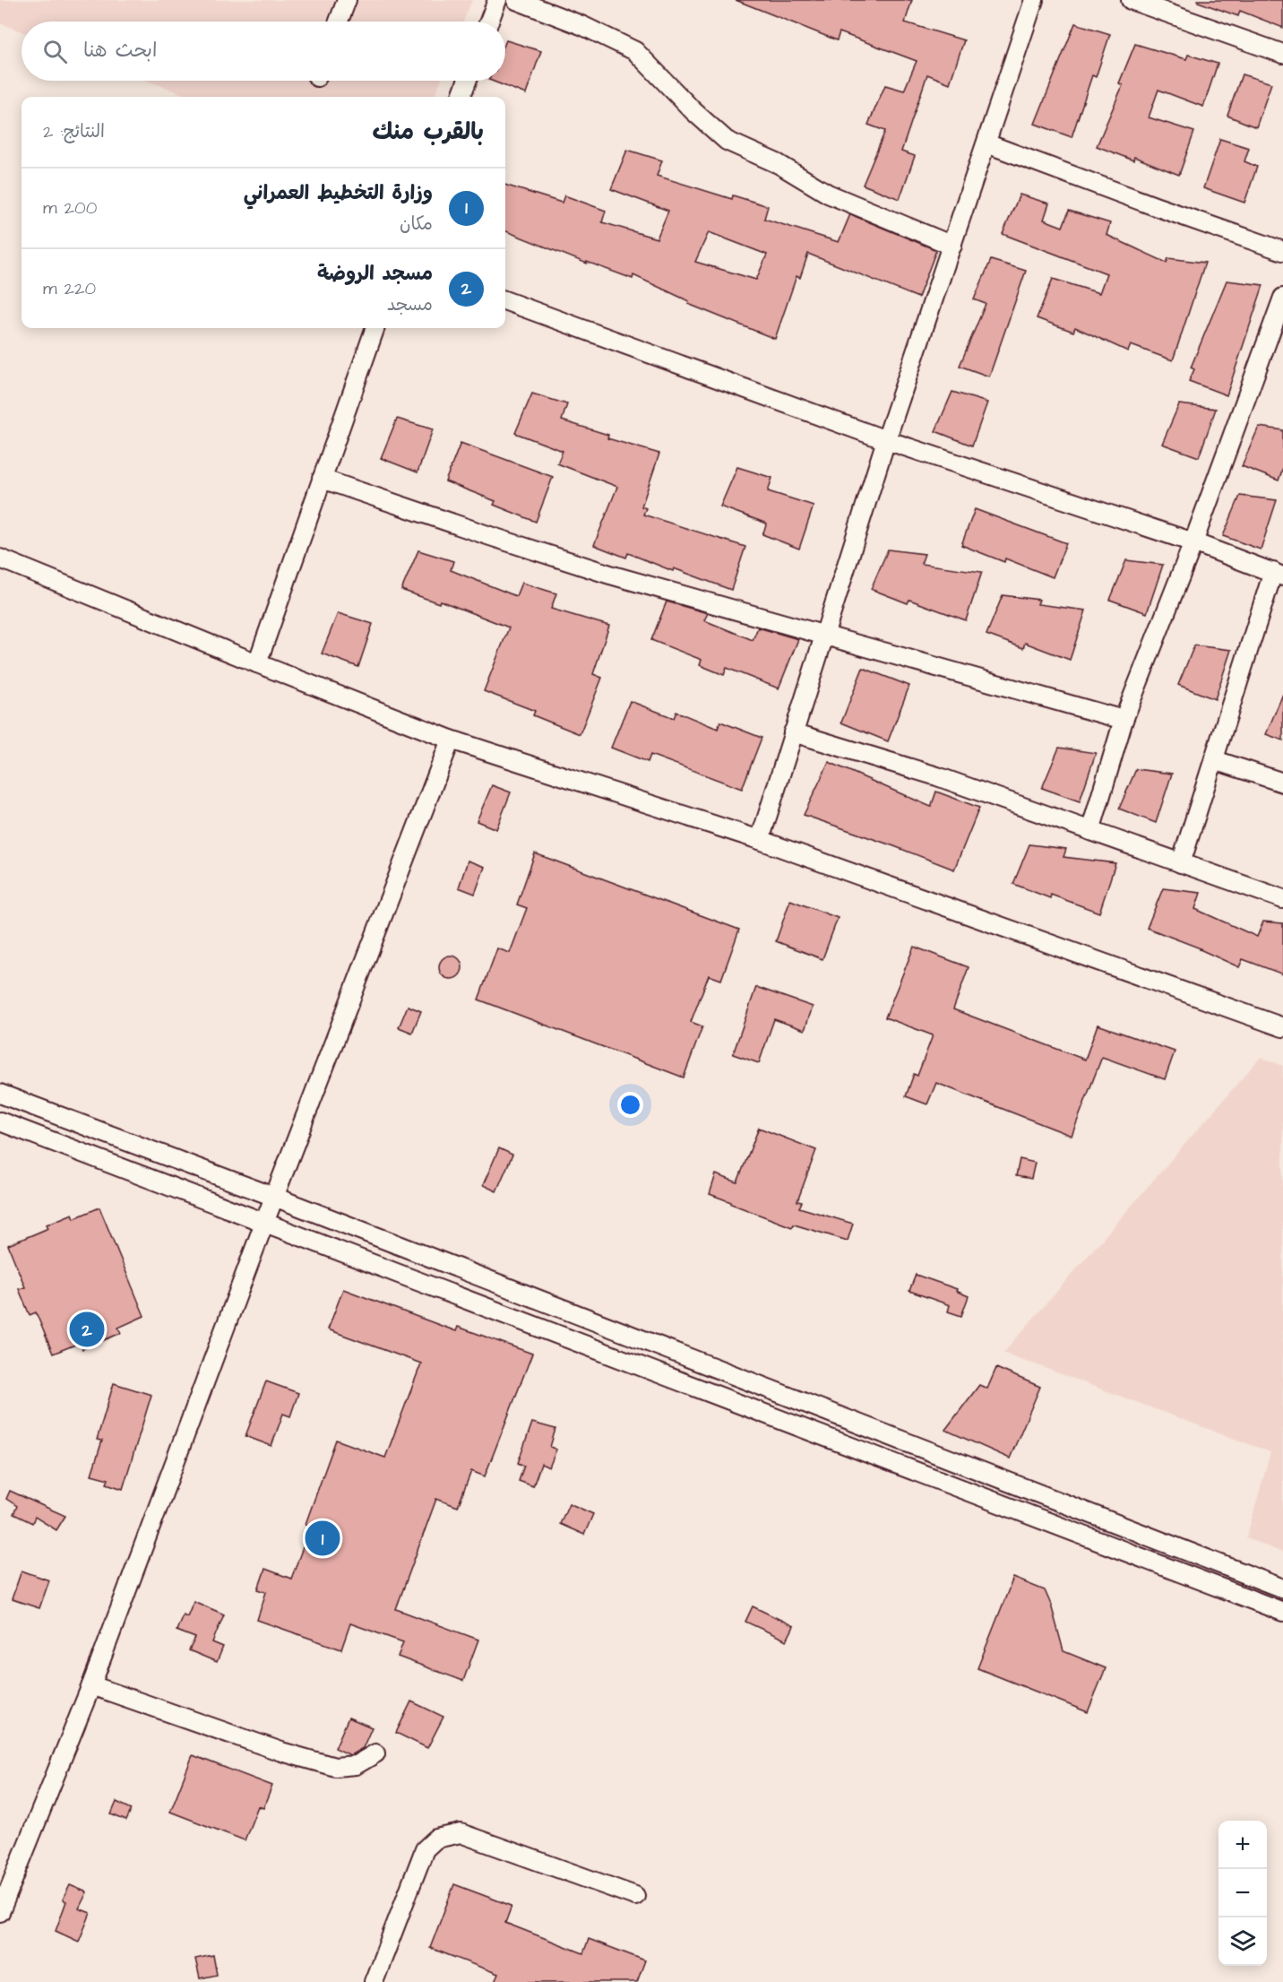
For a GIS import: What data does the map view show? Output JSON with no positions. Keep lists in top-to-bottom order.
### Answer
{
  "page": {
    "search": "ابحث هنا",
    "heading": ["بالقرب منك", "النتائج: 2"],
    "list": [
      {
        "mark": "1",
        "name": "وزارة التخطيط العمراني",
        "note": "مكان",
        "value": "200 m"
      },
      {
        "mark": "2",
        "name": "مسجد الروضة",
        "note": "مسجد",
        "value": "220 m"
      }
    ],
    "pins": ["2", "1"],
    "map_buttons": ["+", "−"]
  }
}
